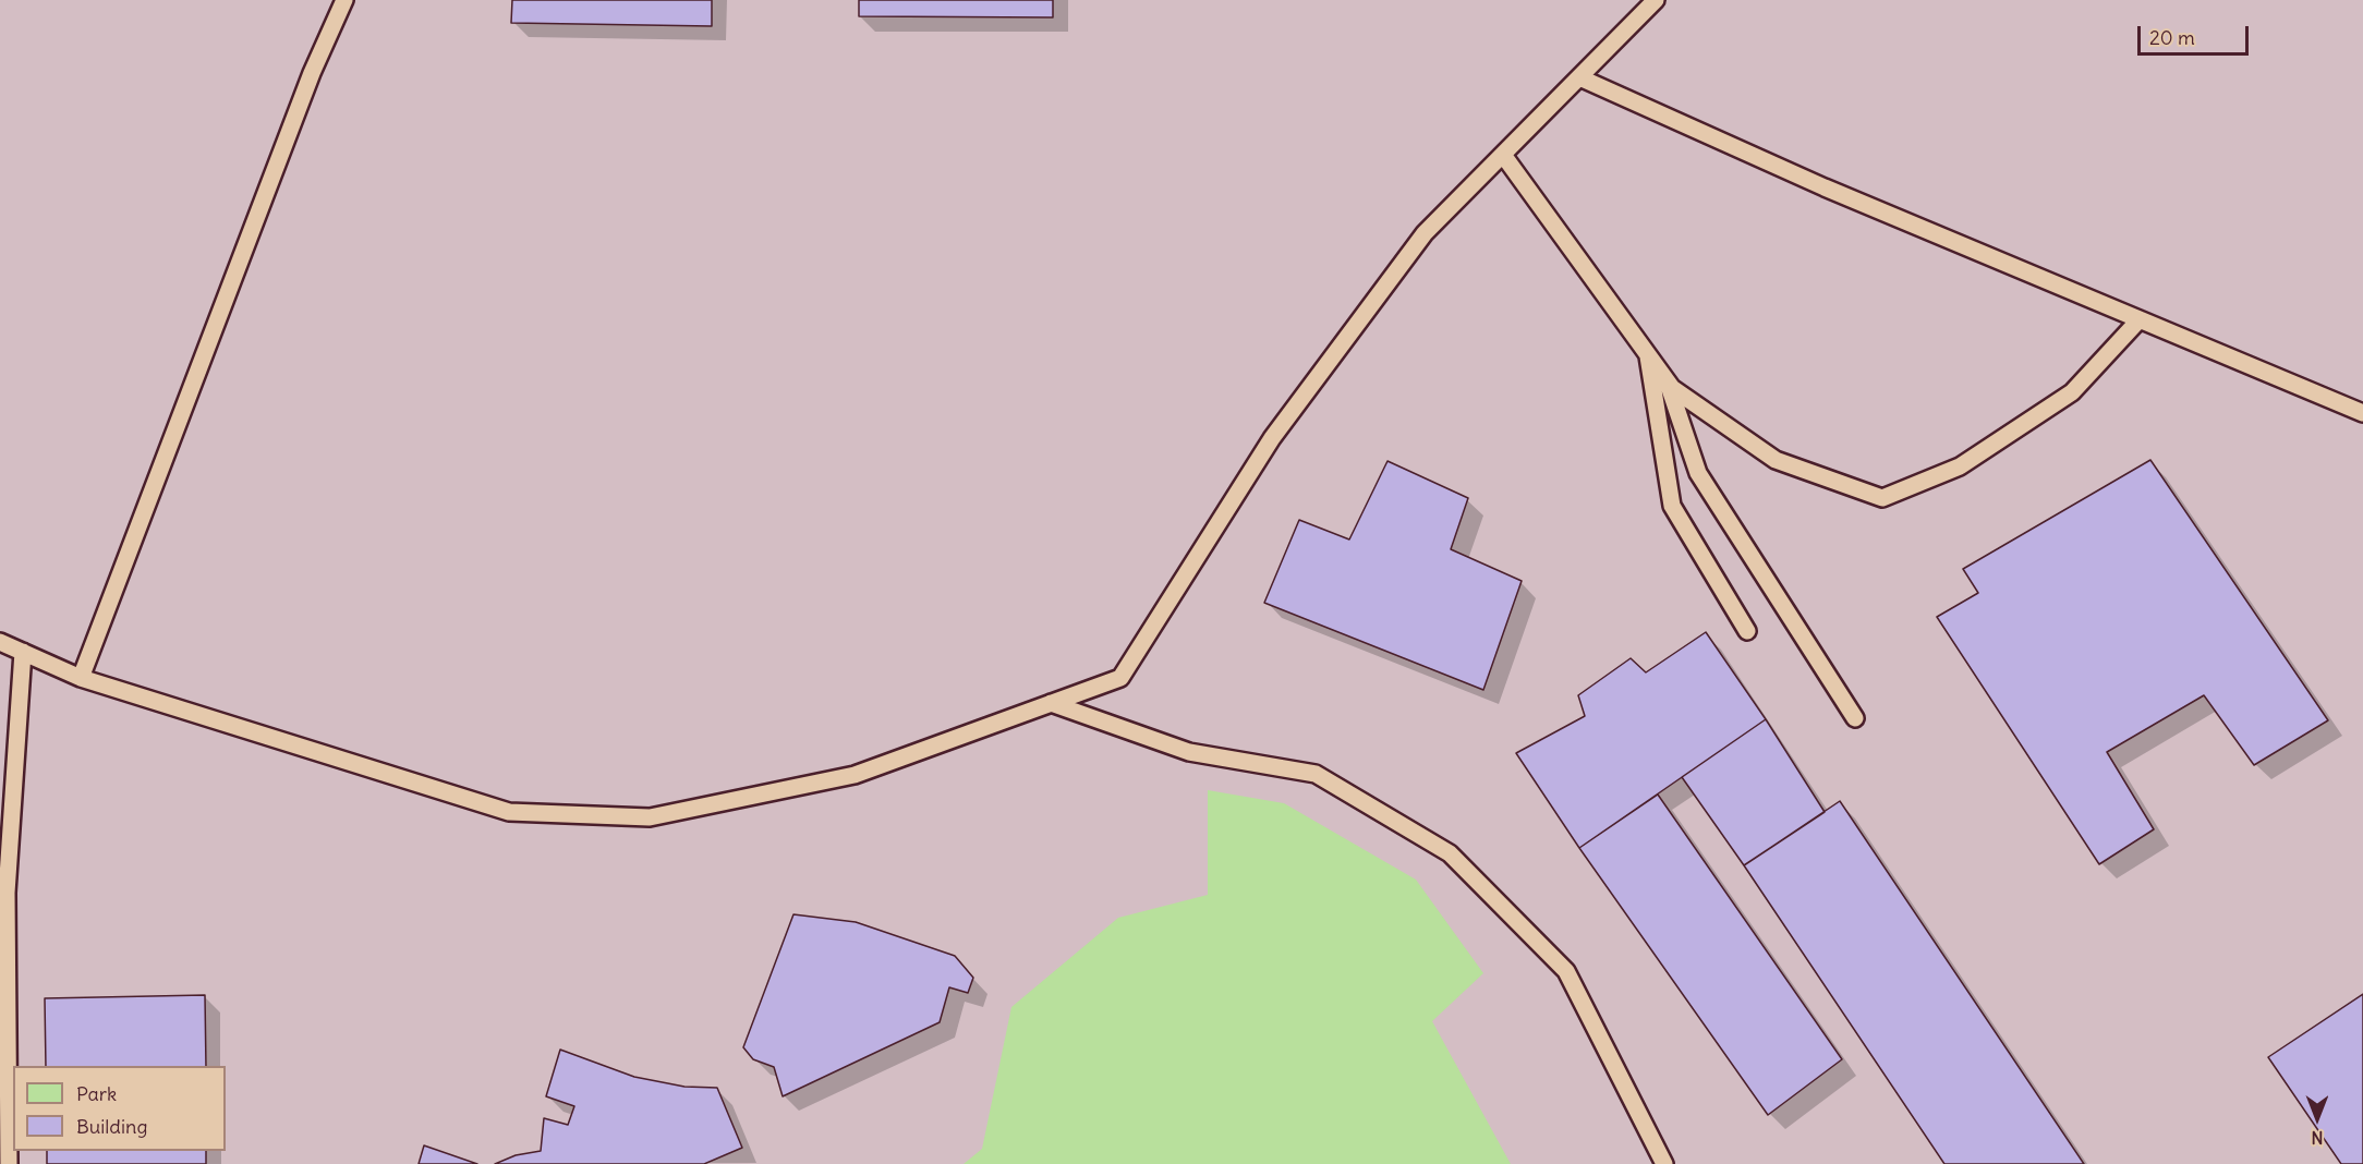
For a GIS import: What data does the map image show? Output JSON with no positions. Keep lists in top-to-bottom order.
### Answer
{
  "legend": ["Park", "Building"],
  "scale_bar": "20 m",
  "north": "bottom"
}
